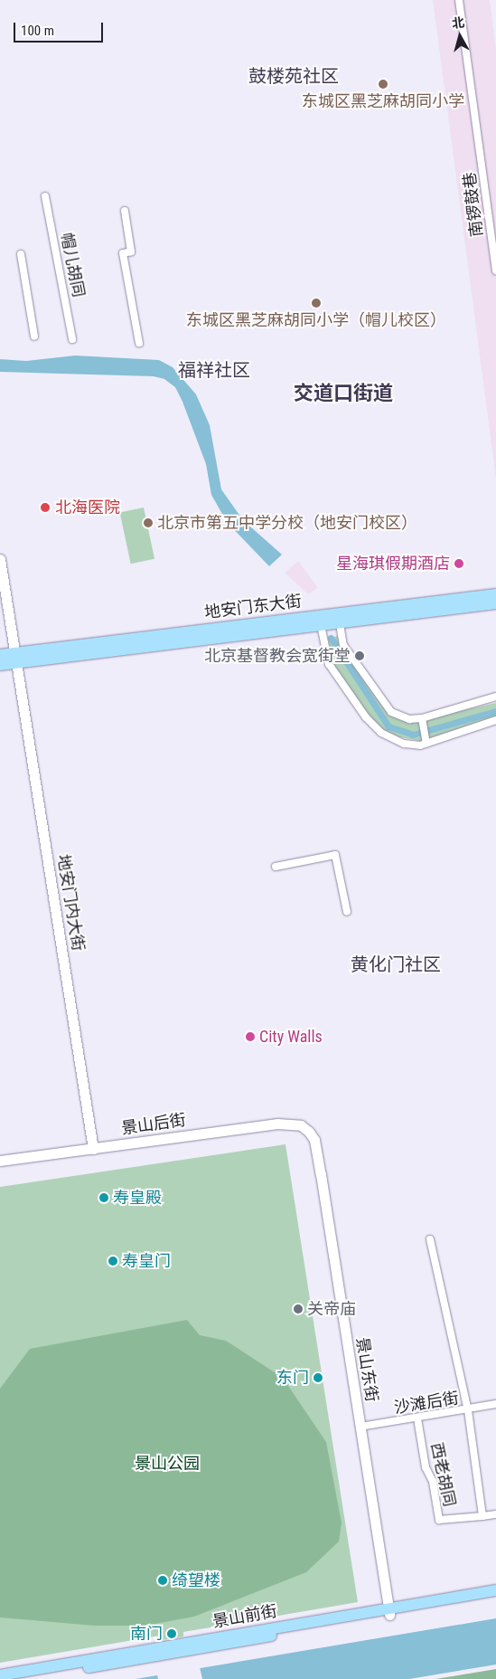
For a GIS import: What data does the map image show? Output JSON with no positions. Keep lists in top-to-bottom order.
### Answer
{
  "streets": {
    "main road": ["地安门东大街", "景山前街"],
    "street": [
      "南锣鼓巷",
      "帽儿胡同",
      "地安门内大街",
      "景山后街",
      "景山东街",
      "沙滩后街",
      "西老胡同"
    ]
  },
  "crossings": [
    ["地安门东大街", "地安门内大街"],
    ["地安门内大街", "景山后街"],
    ["景山后街", "景山东街"],
    ["景山东街", "沙滩后街"],
    ["景山东街", "景山前街"],
    ["沙滩后街", "西老胡同"]
  ],
  "districts": [
    "鼓楼苑社区",
    "福祥社区",
    "交道口街道",
    "黄化门社区"
  ],
  "parks": ["景山公园"],
  "places": [
    "东城区黑芝麻胡同小学",
    "东城区黑芝麻胡同小学（帽儿校区）",
    "北海医院",
    "北京市第五中学分校（地安门校区）",
    "星海琪假期酒店",
    "北京基督教会宽街堂",
    "City Walls",
    "寿皇殿",
    "寿皇门",
    "关帝庙",
    "东门",
    "绮望楼",
    "南门"
  ],
  "scale_bar": "100 m",
  "north": "top"
}
